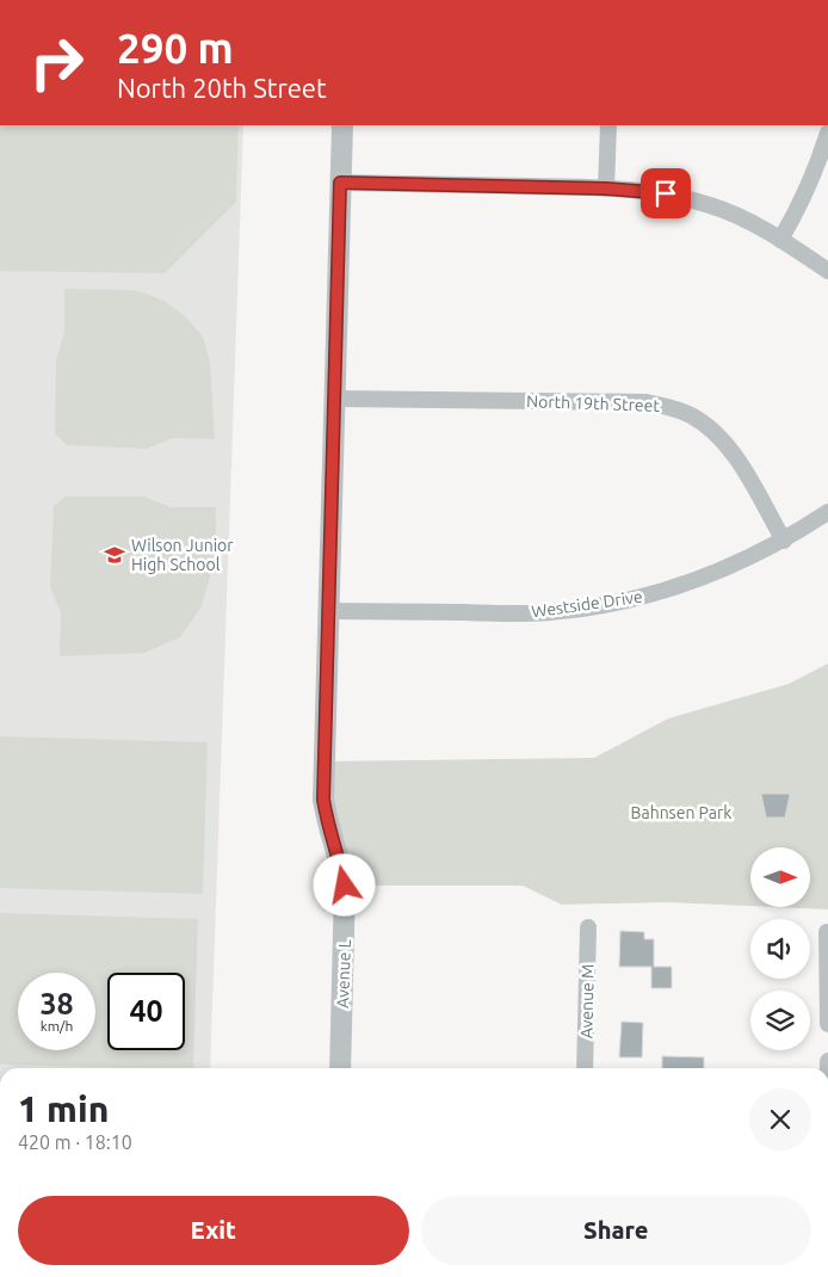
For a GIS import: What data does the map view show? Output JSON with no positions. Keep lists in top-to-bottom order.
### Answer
{
  "streets": {
    "street": [
      "North 19th Street",
      "Westside Drive",
      "Avenue L",
      "Avenue M"
    ]
  },
  "crossings": [
    ["North 19th Street", "Westside Drive"],
    ["North 19th Street", "Avenue L"],
    ["Westside Drive", "Avenue L"]
  ],
  "parks": ["Bahnsen Park"],
  "places": {
    "school or university": ["Wilson Junior High School"]
  },
  "north": "right",
  "page": {
    "turn": ["290 m", "North 20th Street"],
    "speed": "38 km/h",
    "limit": "40",
    "heading": ["1 min", "420 m · 18:10"],
    "buttons": ["Exit", "Share"]
  }
}
